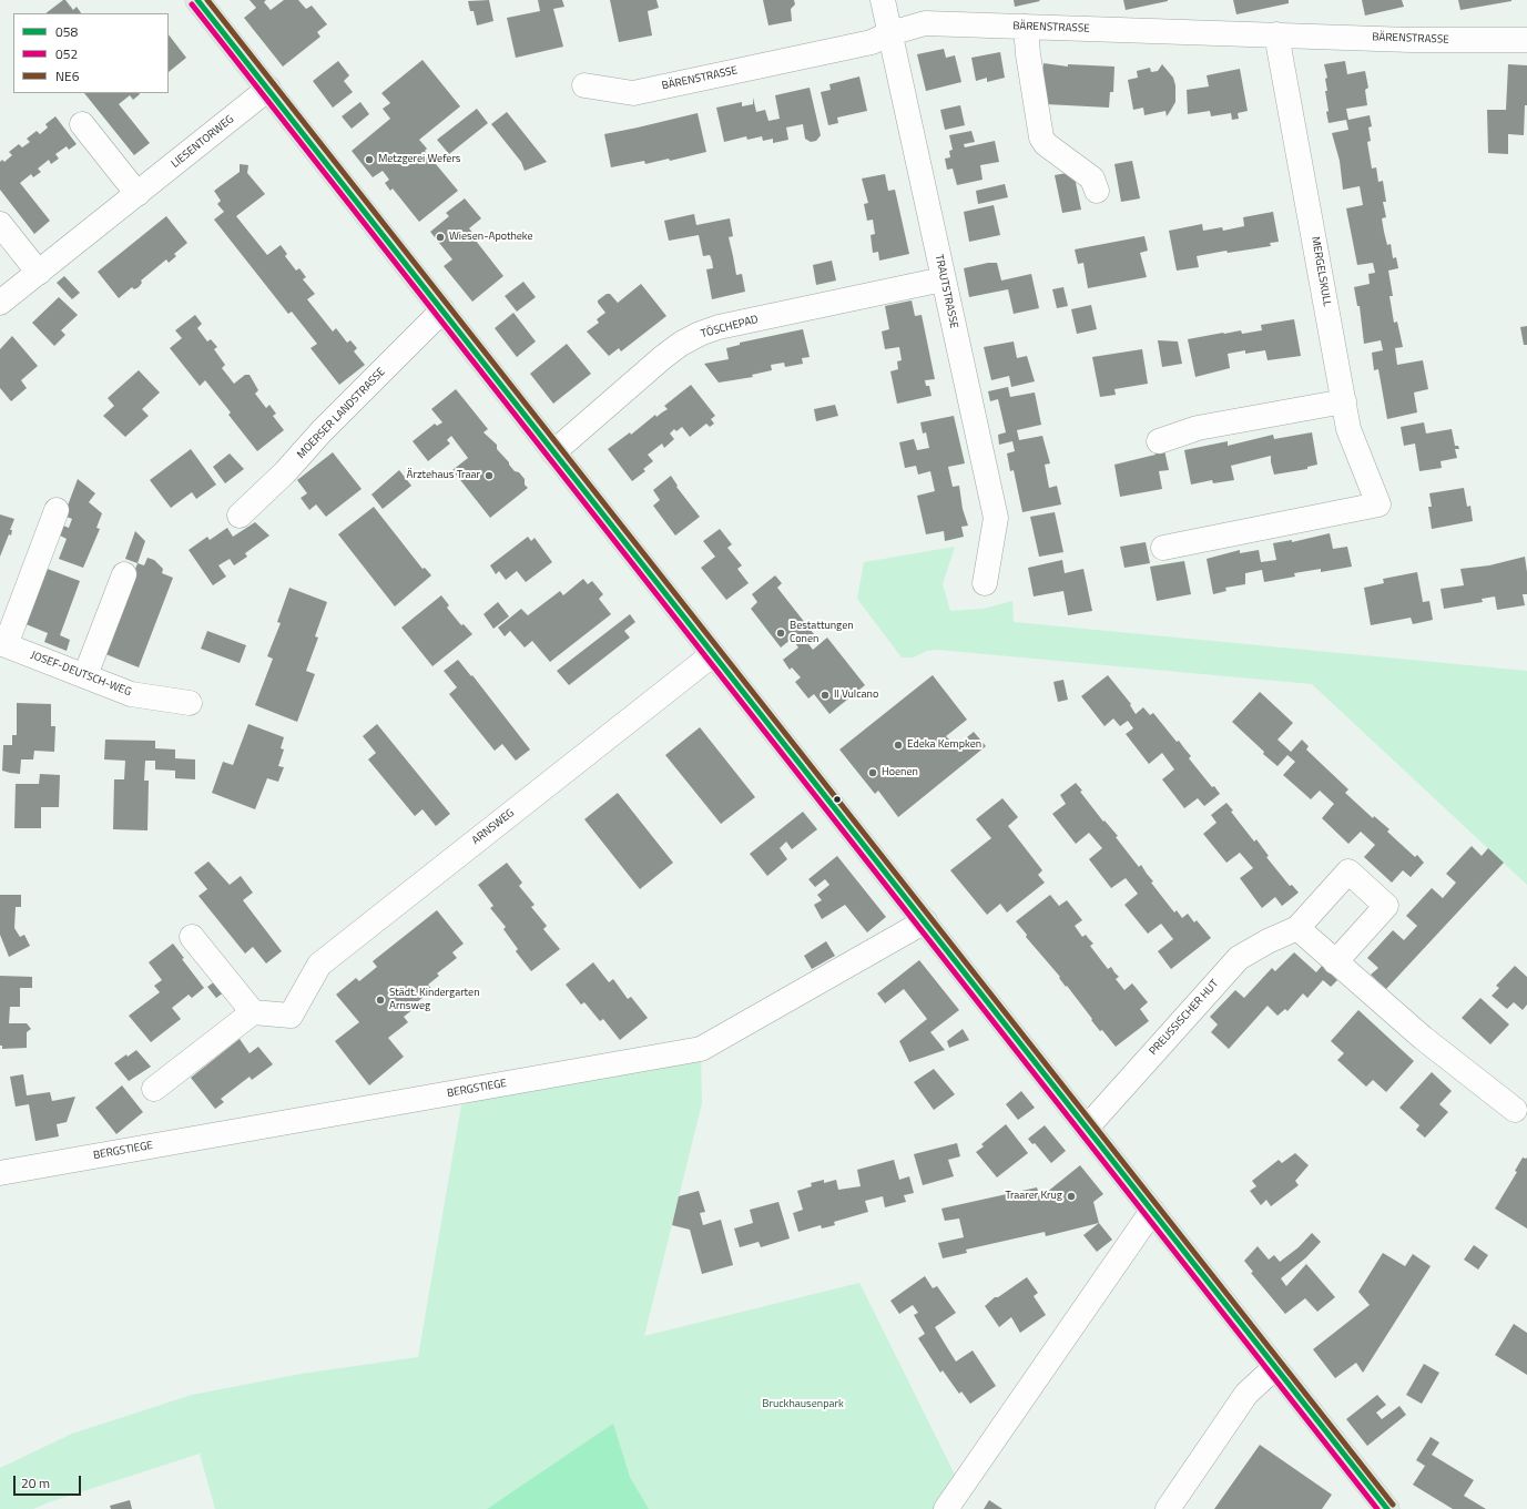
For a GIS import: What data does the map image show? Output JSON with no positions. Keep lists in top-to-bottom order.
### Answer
{
  "streets": {
    "street": [
      "BÄRENSTRASSE",
      "LIESENTORWEG",
      "MERGELSKULL",
      "TRAUTSTRASSE",
      "TÖSCHEPAD",
      "MOERSER LANDSTRASSE",
      "JOSEF-DEUTSCH-WEG",
      "ARNSWEG",
      "PREUSSISCHER HUT",
      "BERGSTIEGE"
    ]
  },
  "crossings": [
    ["BÄRENSTRASSE", "MERGELSKULL"],
    ["BÄRENSTRASSE", "TRAUTSTRASSE"],
    ["TRAUTSTRASSE", "TÖSCHEPAD"]
  ],
  "parks": ["Bruckhausenpark"],
  "places": [
    "Metzgerei Wefers",
    "Wiesen-Apotheke",
    "Ärztehaus Traar",
    "Bestattungen Conen",
    "Il Vulcano",
    "Edeka Kempken",
    "Hoenen",
    "Städt. Kindergarten Arnsweg",
    "Traarer Krug"
  ],
  "lines": ["transit line 058", "transit line NE6", "transit line 052"],
  "legend": ["058", "052", "NE6"],
  "scale_bar": "20 m"
}
